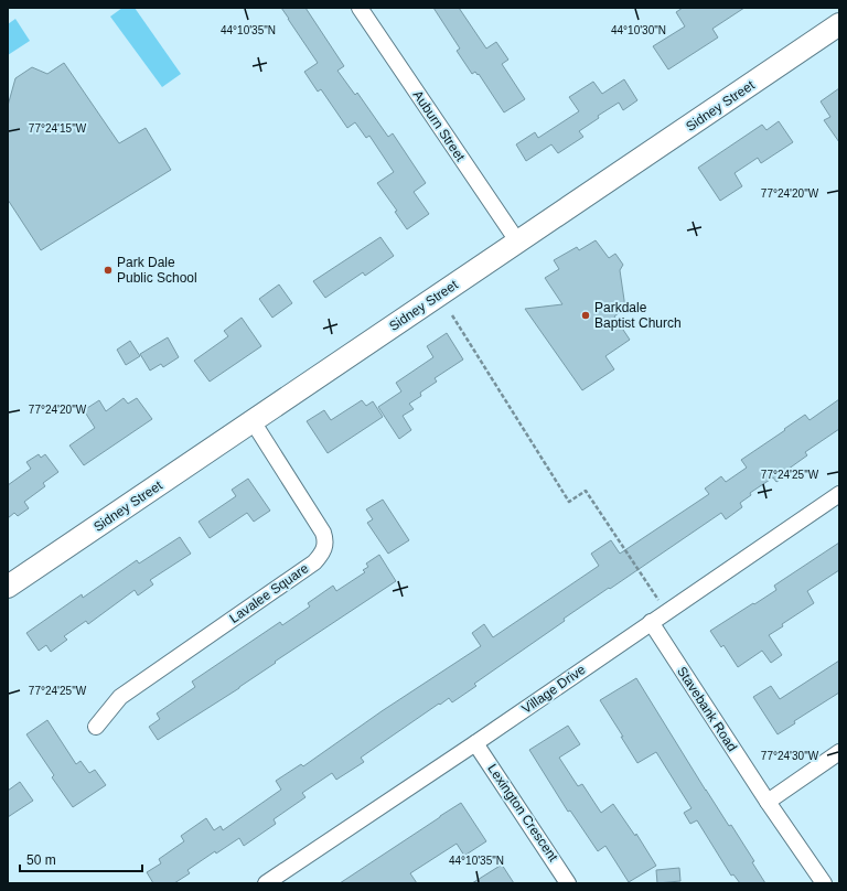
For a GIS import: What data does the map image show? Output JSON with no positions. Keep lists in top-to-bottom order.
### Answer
{
  "streets": {
    "main road": ["Sidney Street"],
    "street": [
      "Auburn Street",
      "Lavalee Square",
      "Village Drive",
      "Stavebank Road",
      "Lexington Crescent"
    ]
  },
  "crossings": [
    ["Sidney Street", "Auburn Street"],
    ["Sidney Street", "Lavalee Square"],
    ["Village Drive", "Stavebank Road"],
    ["Village Drive", "Lexington Crescent"]
  ],
  "places": ["Park Dale Public School", "Parkdale Baptist Church"],
  "scale_bar": "50 m",
  "coordinates": [
    "44°10'35\"N",
    "44°10'30\"N",
    "77°24'15\"W",
    "77°24'20\"W",
    "77°24'25\"W",
    "77°24'30\"W"
  ]
}
